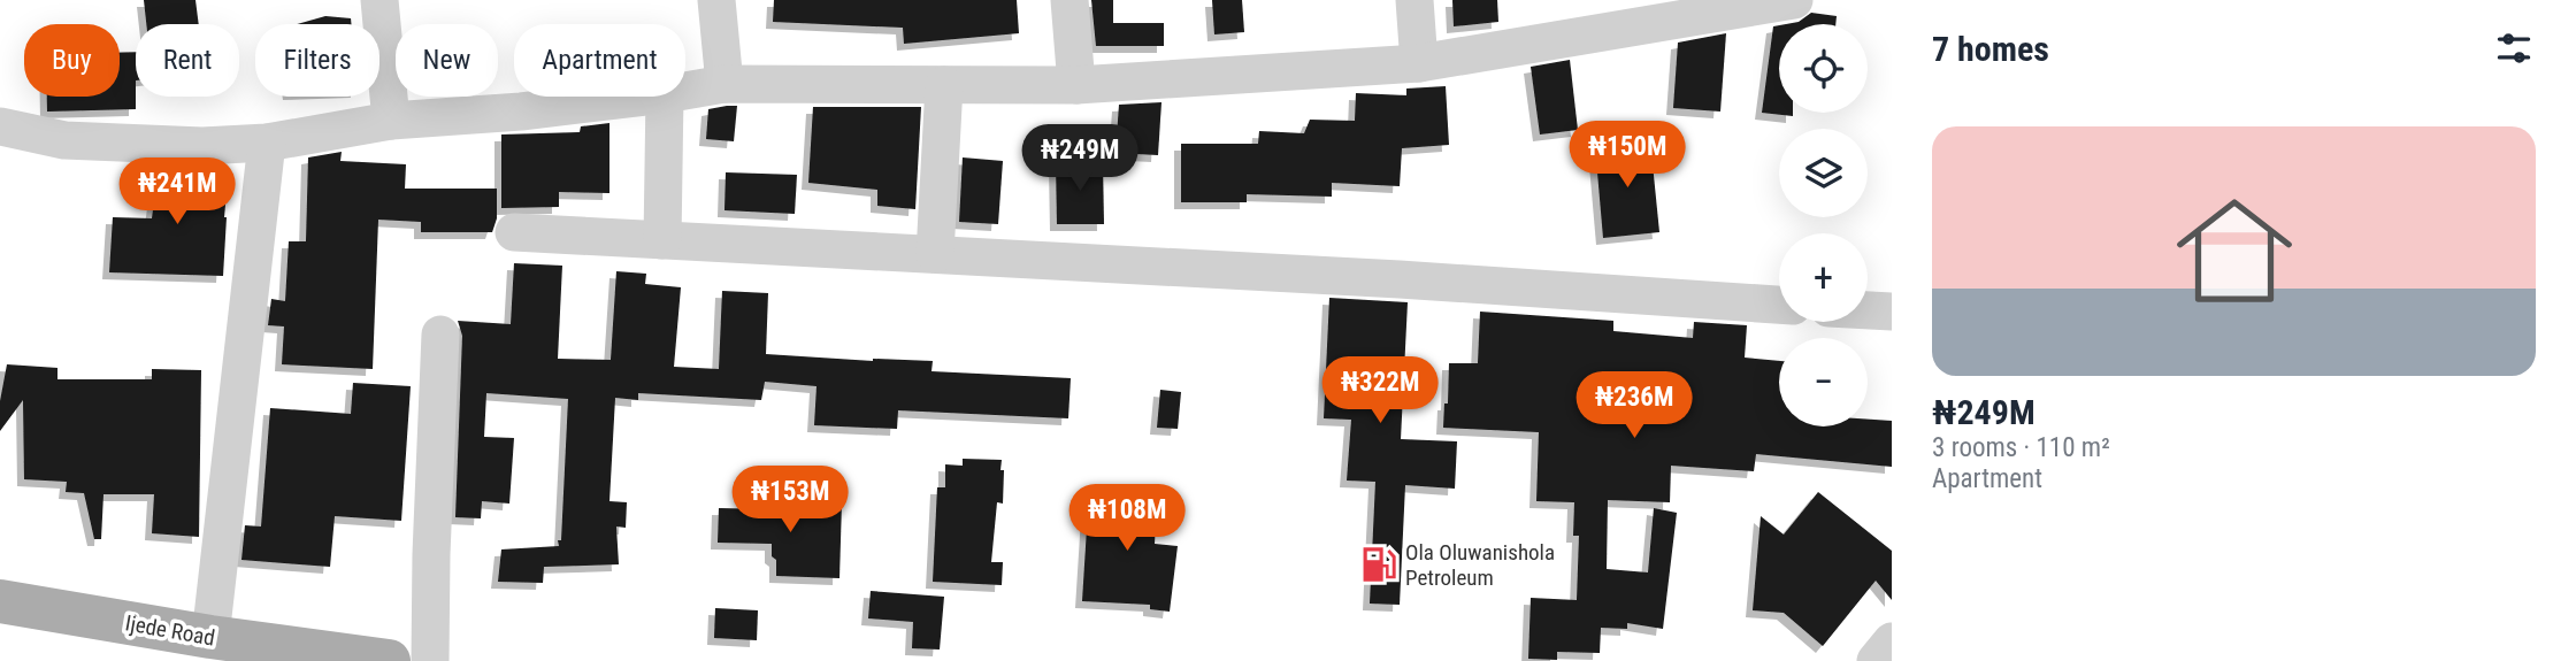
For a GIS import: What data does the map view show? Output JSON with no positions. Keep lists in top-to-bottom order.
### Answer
{
  "streets": {
    "main road": ["Ijede Road"]
  },
  "places": {
    "fuel station": ["Ola Oluwanishola Petroleum"]
  },
  "page": {
    "heading": "7 homes",
    "map_buttons": ["+", "−"],
    "chip": [
      "Buy",
      "Rent",
      "Filters",
      "New",
      "Apartment"
    ],
    "list": [
      {
        "name": "₦249M",
        "note": "3 rooms · 110 m² · Apartment"
      }
    ],
    "price": [
      "₦150M",
      "₦249M",
      "₦241M",
      "₦322M",
      "₦236M",
      "₦153M",
      "₦108M"
    ]
  }
}
